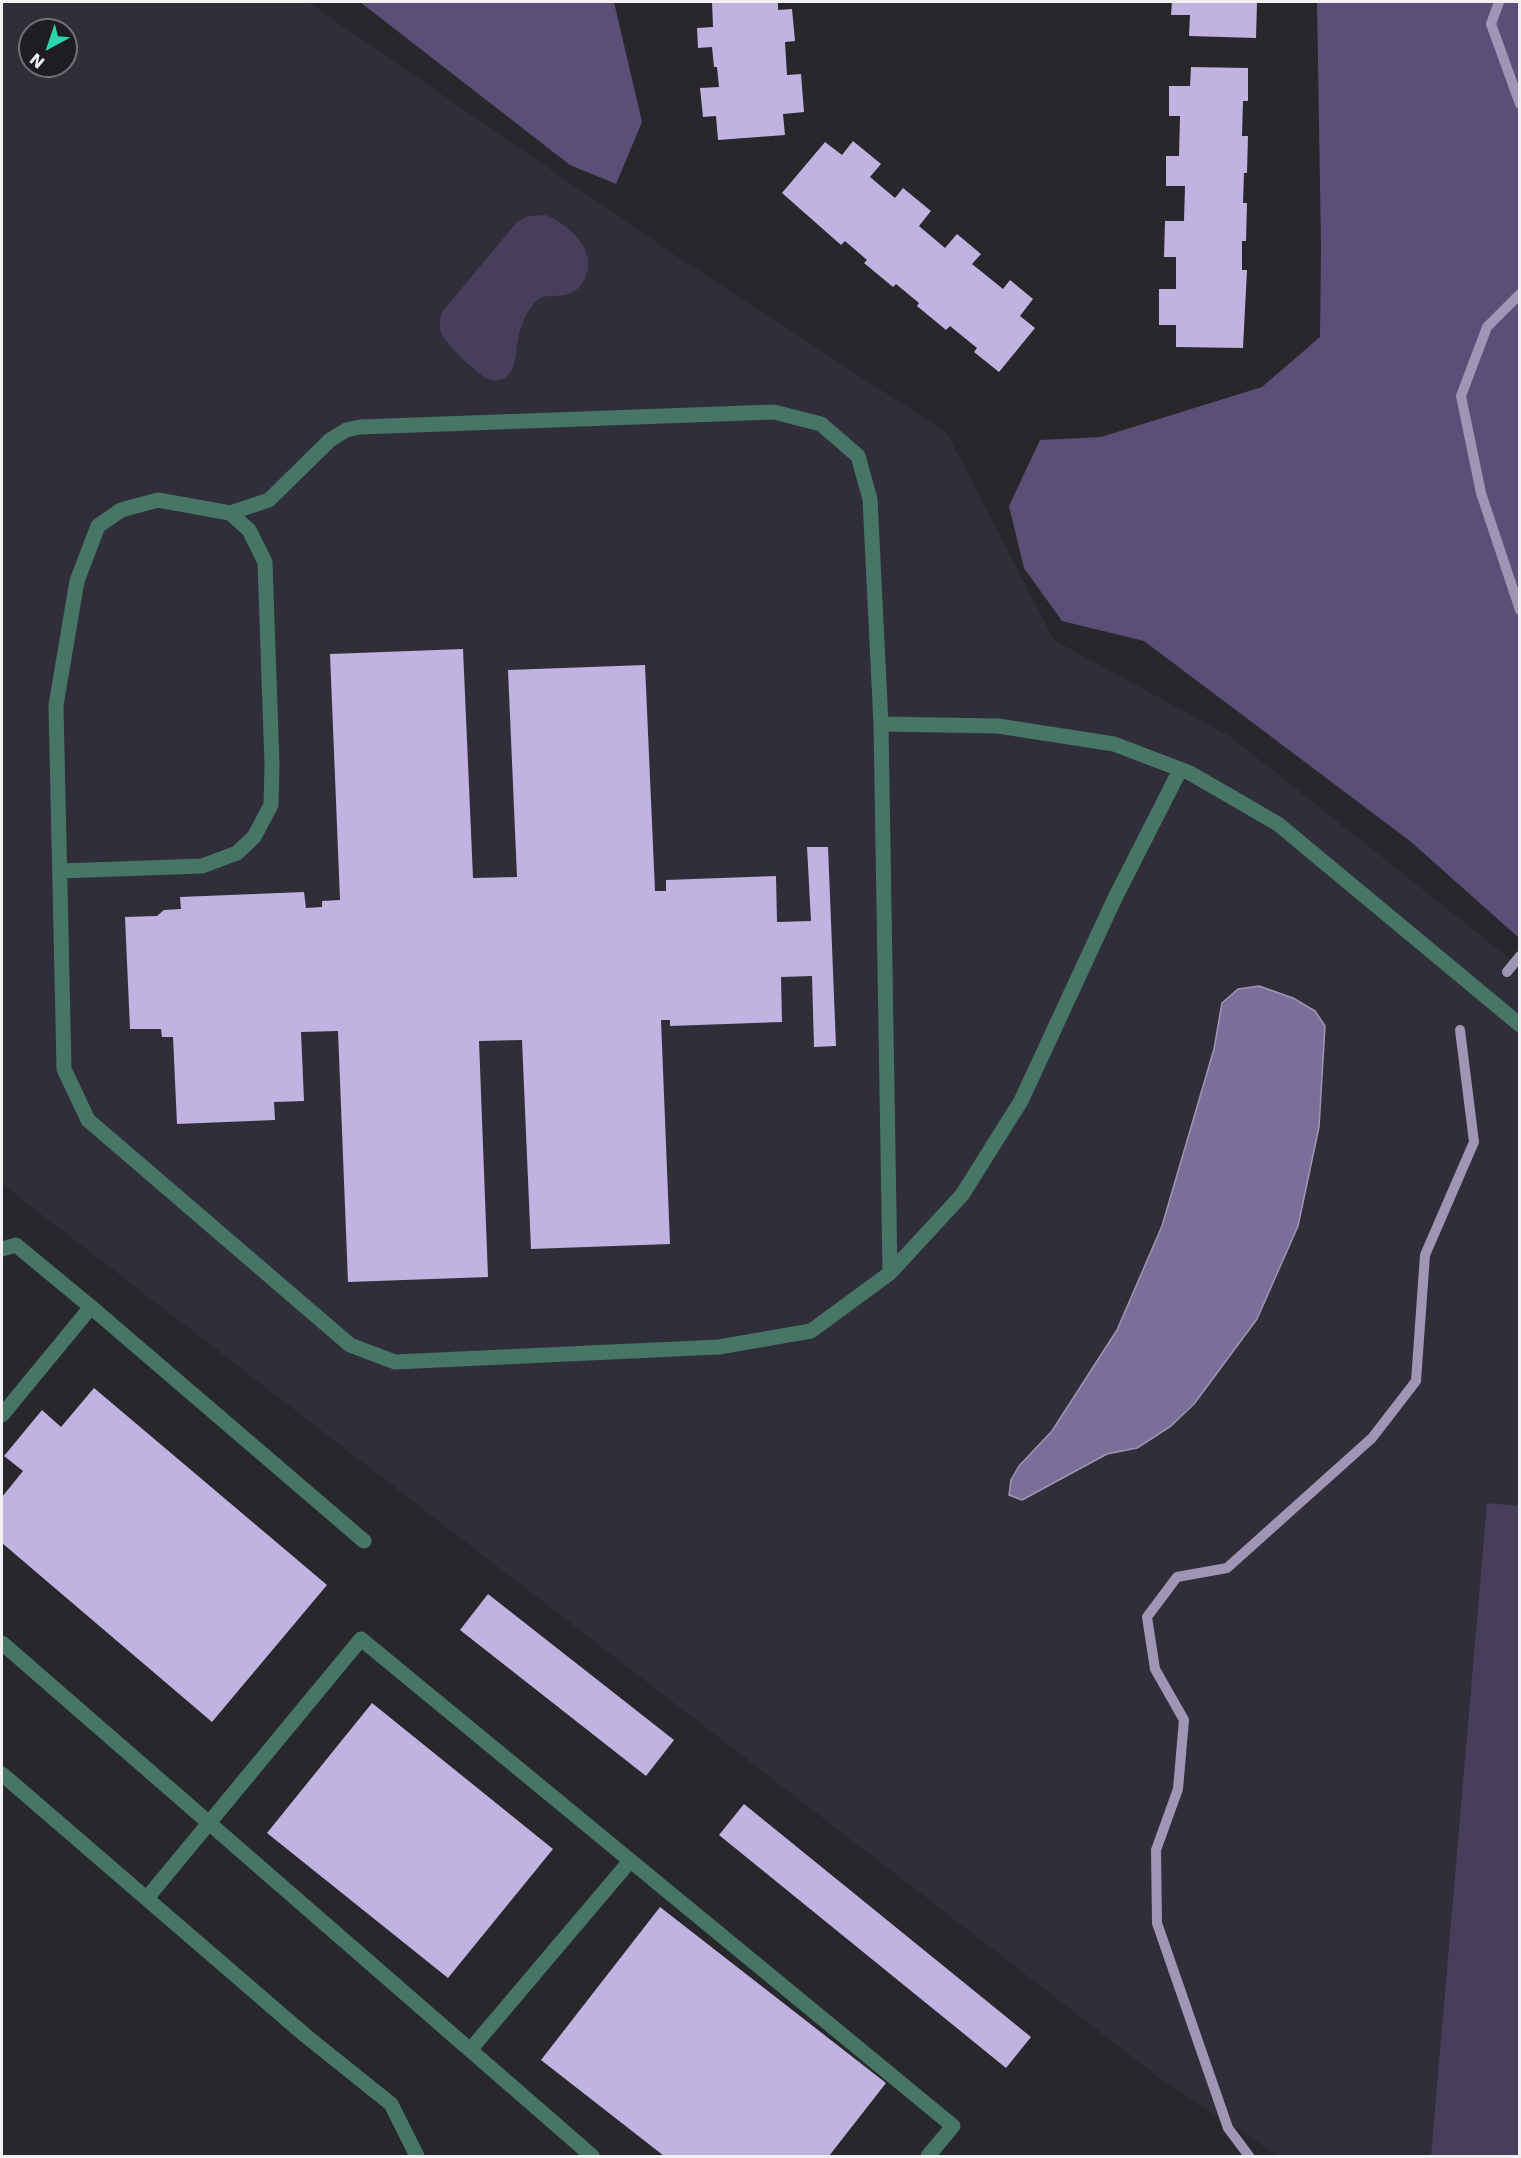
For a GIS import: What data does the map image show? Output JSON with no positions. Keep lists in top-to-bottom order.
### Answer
{
  "north": "bottom left"
}
